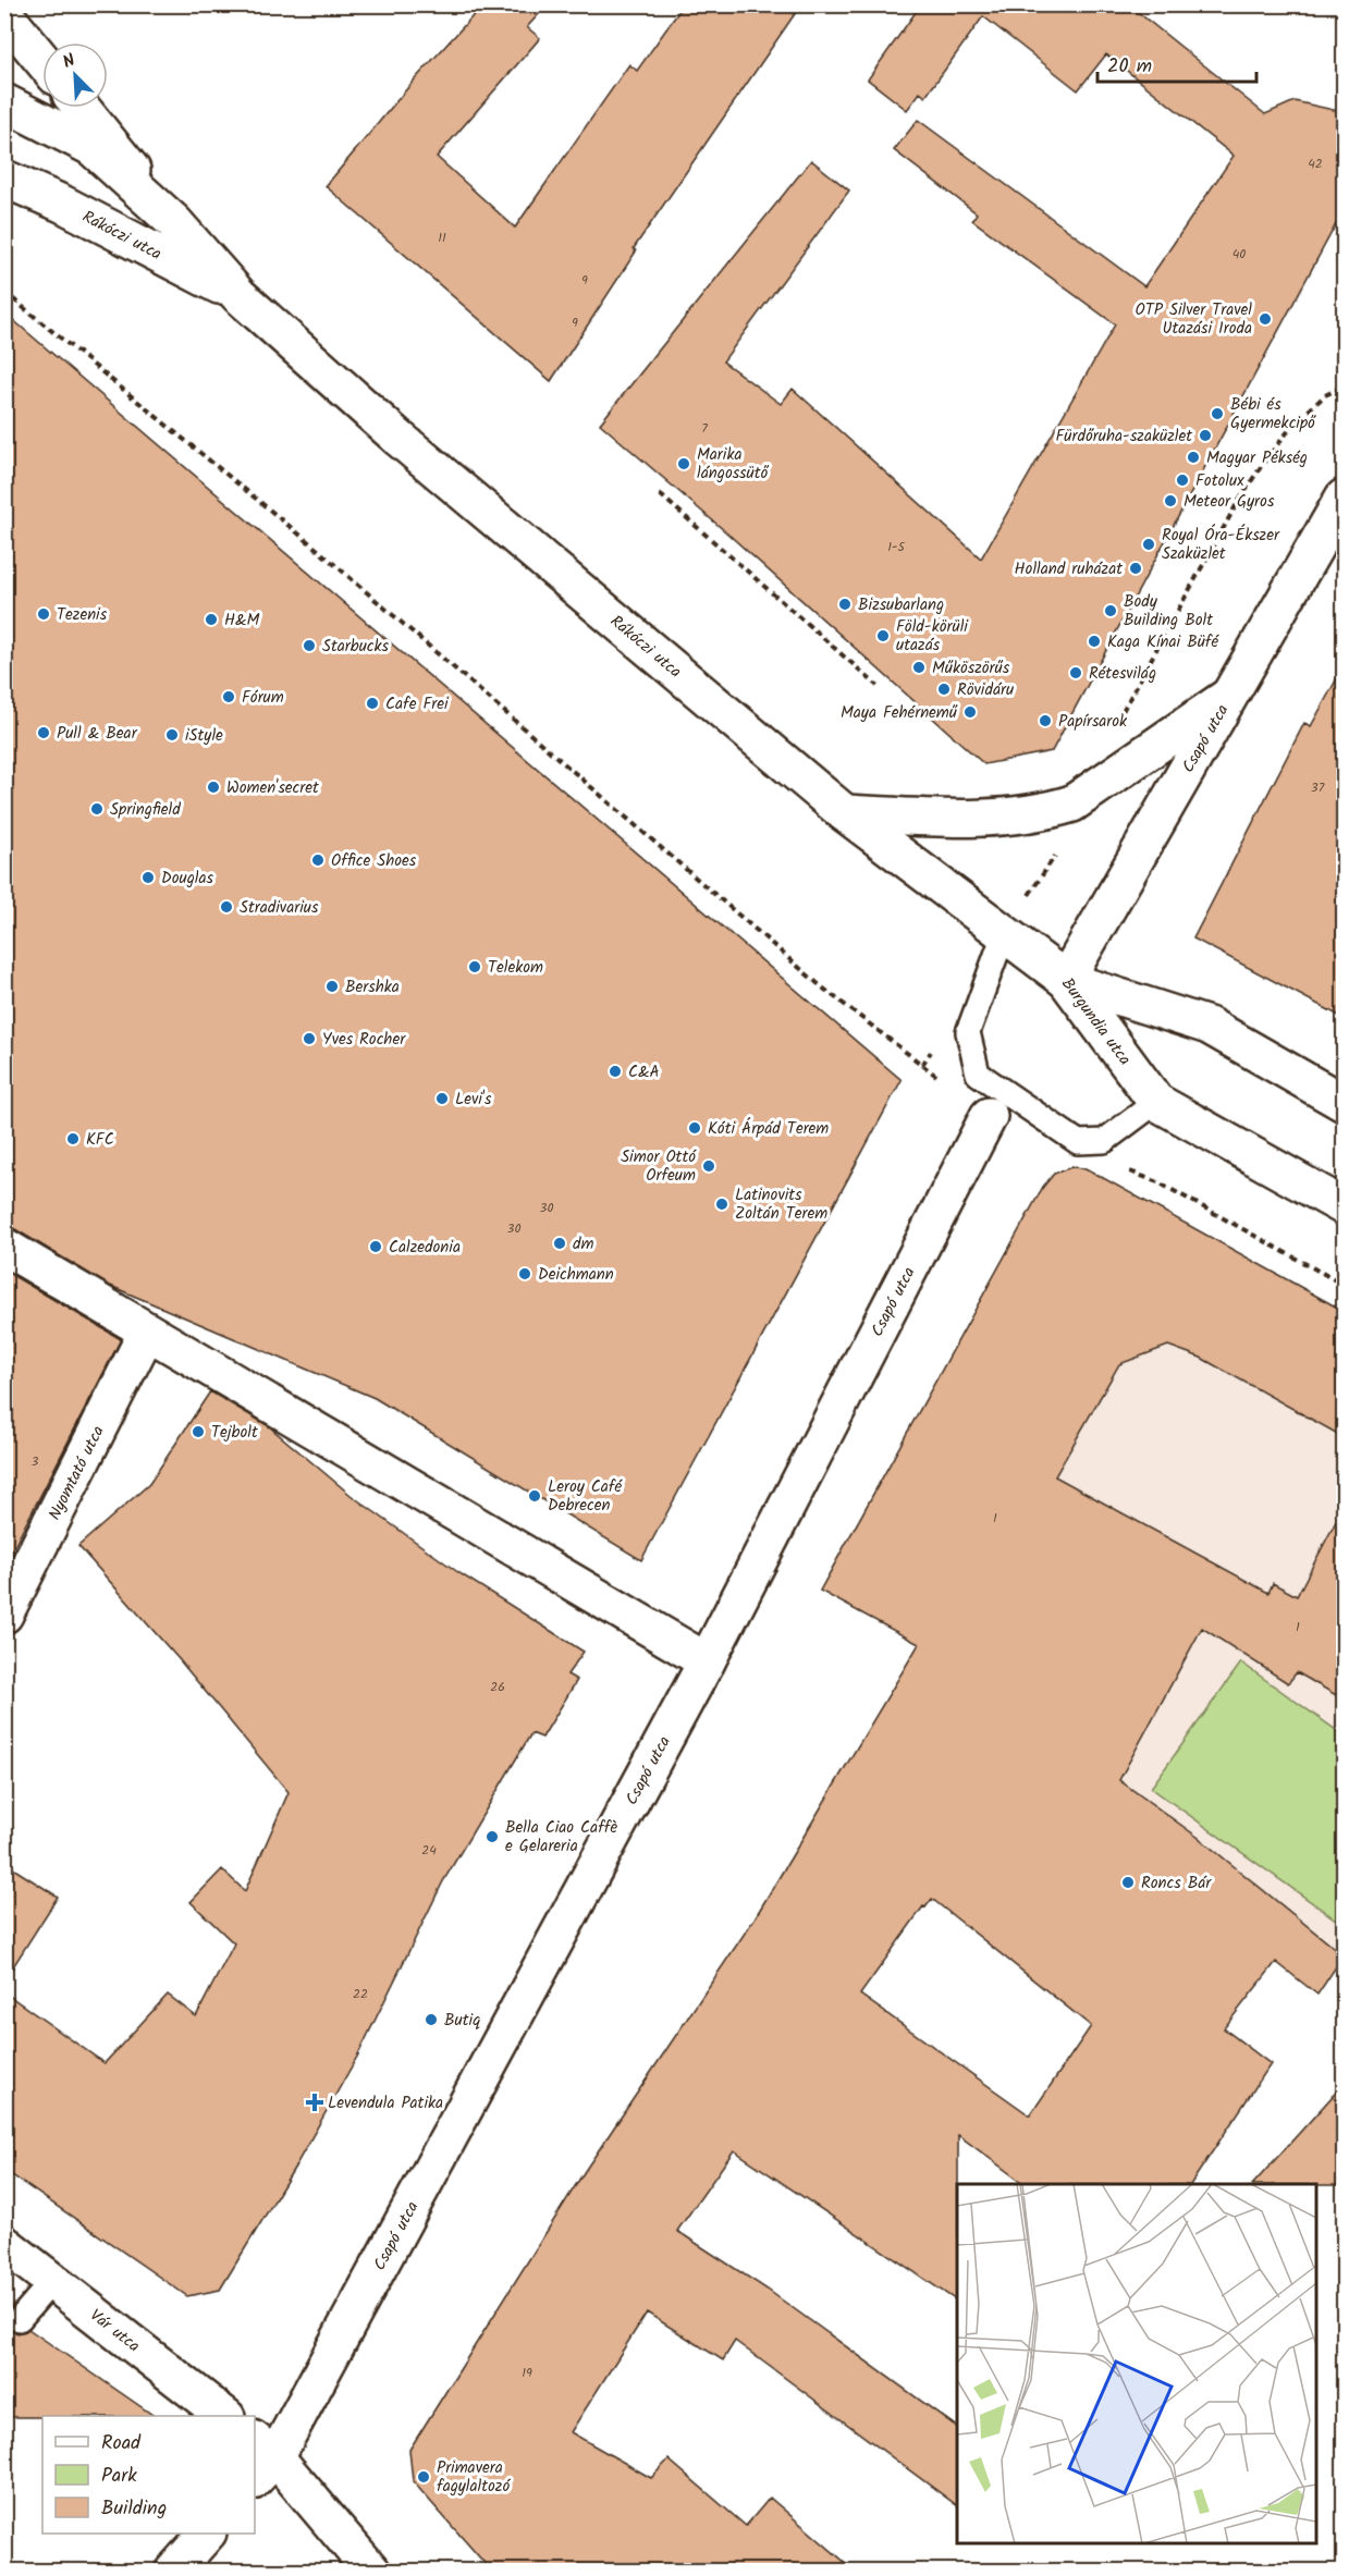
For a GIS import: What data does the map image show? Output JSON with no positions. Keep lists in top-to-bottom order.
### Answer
{
  "streets": {
    "street": [
      "Rákóczi utca",
      "Csapó utca",
      "Burgundia utca",
      "Nyomtató utca",
      "Vár utca"
    ]
  },
  "crossings": [
    ["Rákóczi utca", "Csapó utca"],
    ["Rákóczi utca", "Burgundia utca"],
    ["Csapó utca", "Burgundia utca"]
  ],
  "places": {
    "other": [
      "OTP Silver Travel Utazási Iroda",
      "Bébi és Gyermekcipő",
      "Fürdőruha-szaküzlet",
      "Magyar Pékség",
      "Marika lángossütő",
      "Fotolux",
      "Meteor Gyros",
      "Royal Óra-Ékszer Szaküzlet",
      "Holland ruházat",
      "Bizsubarlang",
      "Body Building Bolt",
      "Tezenis",
      "H&M",
      "Föld-körüli utazás",
      "Kaga Kínai Büfé",
      "Starbucks",
      "Műköszörűs",
      "Rétesvilág",
      "Rövidáru",
      "Fórum",
      "Cafe Frei",
      "Maya Fehérnemű",
      "Papírsarok",
      "Pull & Bear",
      "iStyle",
      "Women'secret",
      "Springfield",
      "Office Shoes",
      "Douglas",
      "Stradivarius",
      "Telekom",
      "Bershka",
      "Yves Rocher",
      "C&A",
      "Levi's",
      "Kóti Árpád Terem",
      "KFC",
      "Simor Ottó Orfeum",
      "Latinovits Zoltán Terem",
      "dm",
      "Calzedonia",
      "Deichmann",
      "Tejbolt",
      "Leroy Café Debrecen",
      "Bella Ciao Caffè e Gelareria",
      "Roncs Bár",
      "Butiq",
      "Primavera fagylaltozó"
    ],
    "health": ["Levendula Patika"]
  },
  "house_numbers": [
    "42",
    "11",
    "40",
    "9",
    "9",
    "7",
    "1-5",
    "37",
    "30",
    "30",
    "3",
    "1",
    "1",
    "26",
    "24",
    "22",
    "19"
  ],
  "legend": ["Road", "Park", "Building"],
  "scale_bar": "20 m",
  "north": "top left"
}
